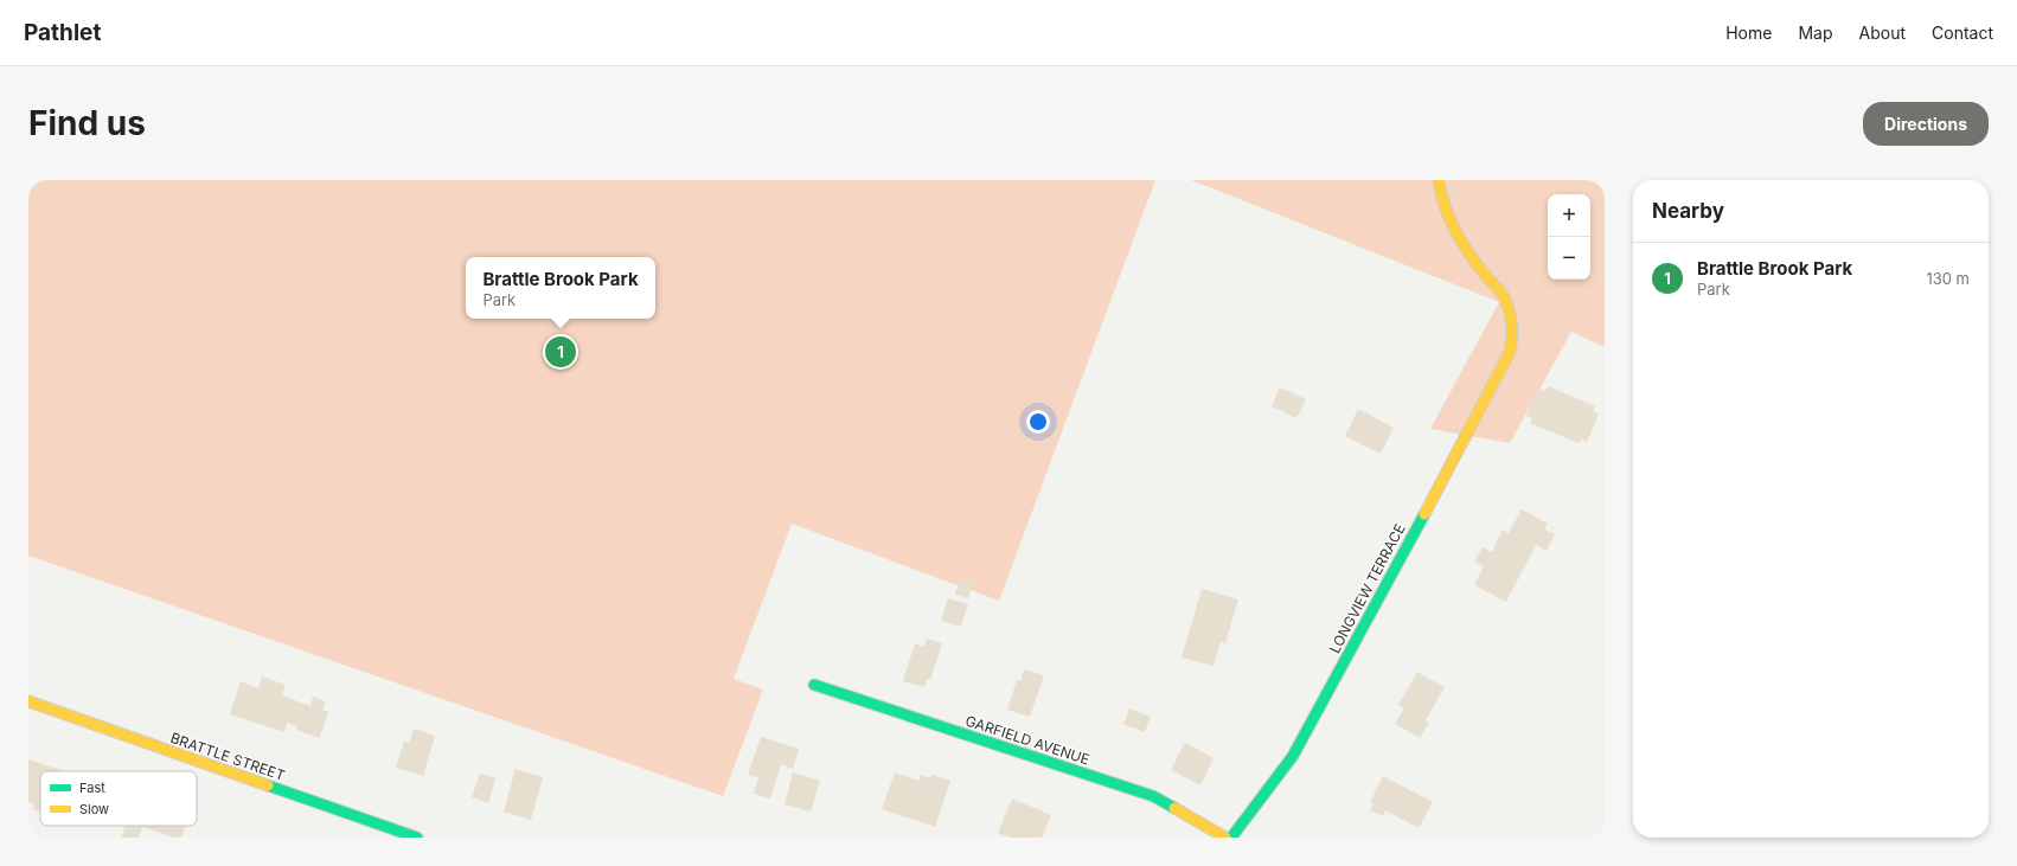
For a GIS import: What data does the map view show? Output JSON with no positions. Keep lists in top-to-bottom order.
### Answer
{
  "streets": {
    "street": ["LONGVIEW TERRACE", "GARFIELD AVENUE", "BRATTLE STREET"]
  },
  "legend": ["Fast", "Slow"],
  "page": {
    "header": "Pathlet",
    "nav": [
      "Home",
      "Map",
      "About",
      "Contact"
    ],
    "buttons": "Directions",
    "title": "Find us",
    "heading": "Nearby",
    "map_buttons": ["+", "−"],
    "list": [
      {
        "mark": "1",
        "name": "Brattle Brook Park",
        "note": "Park",
        "value": "130 m"
      }
    ],
    "popup": ["Brattle Brook Park", "Park"],
    "pins": "1"
  }
}
